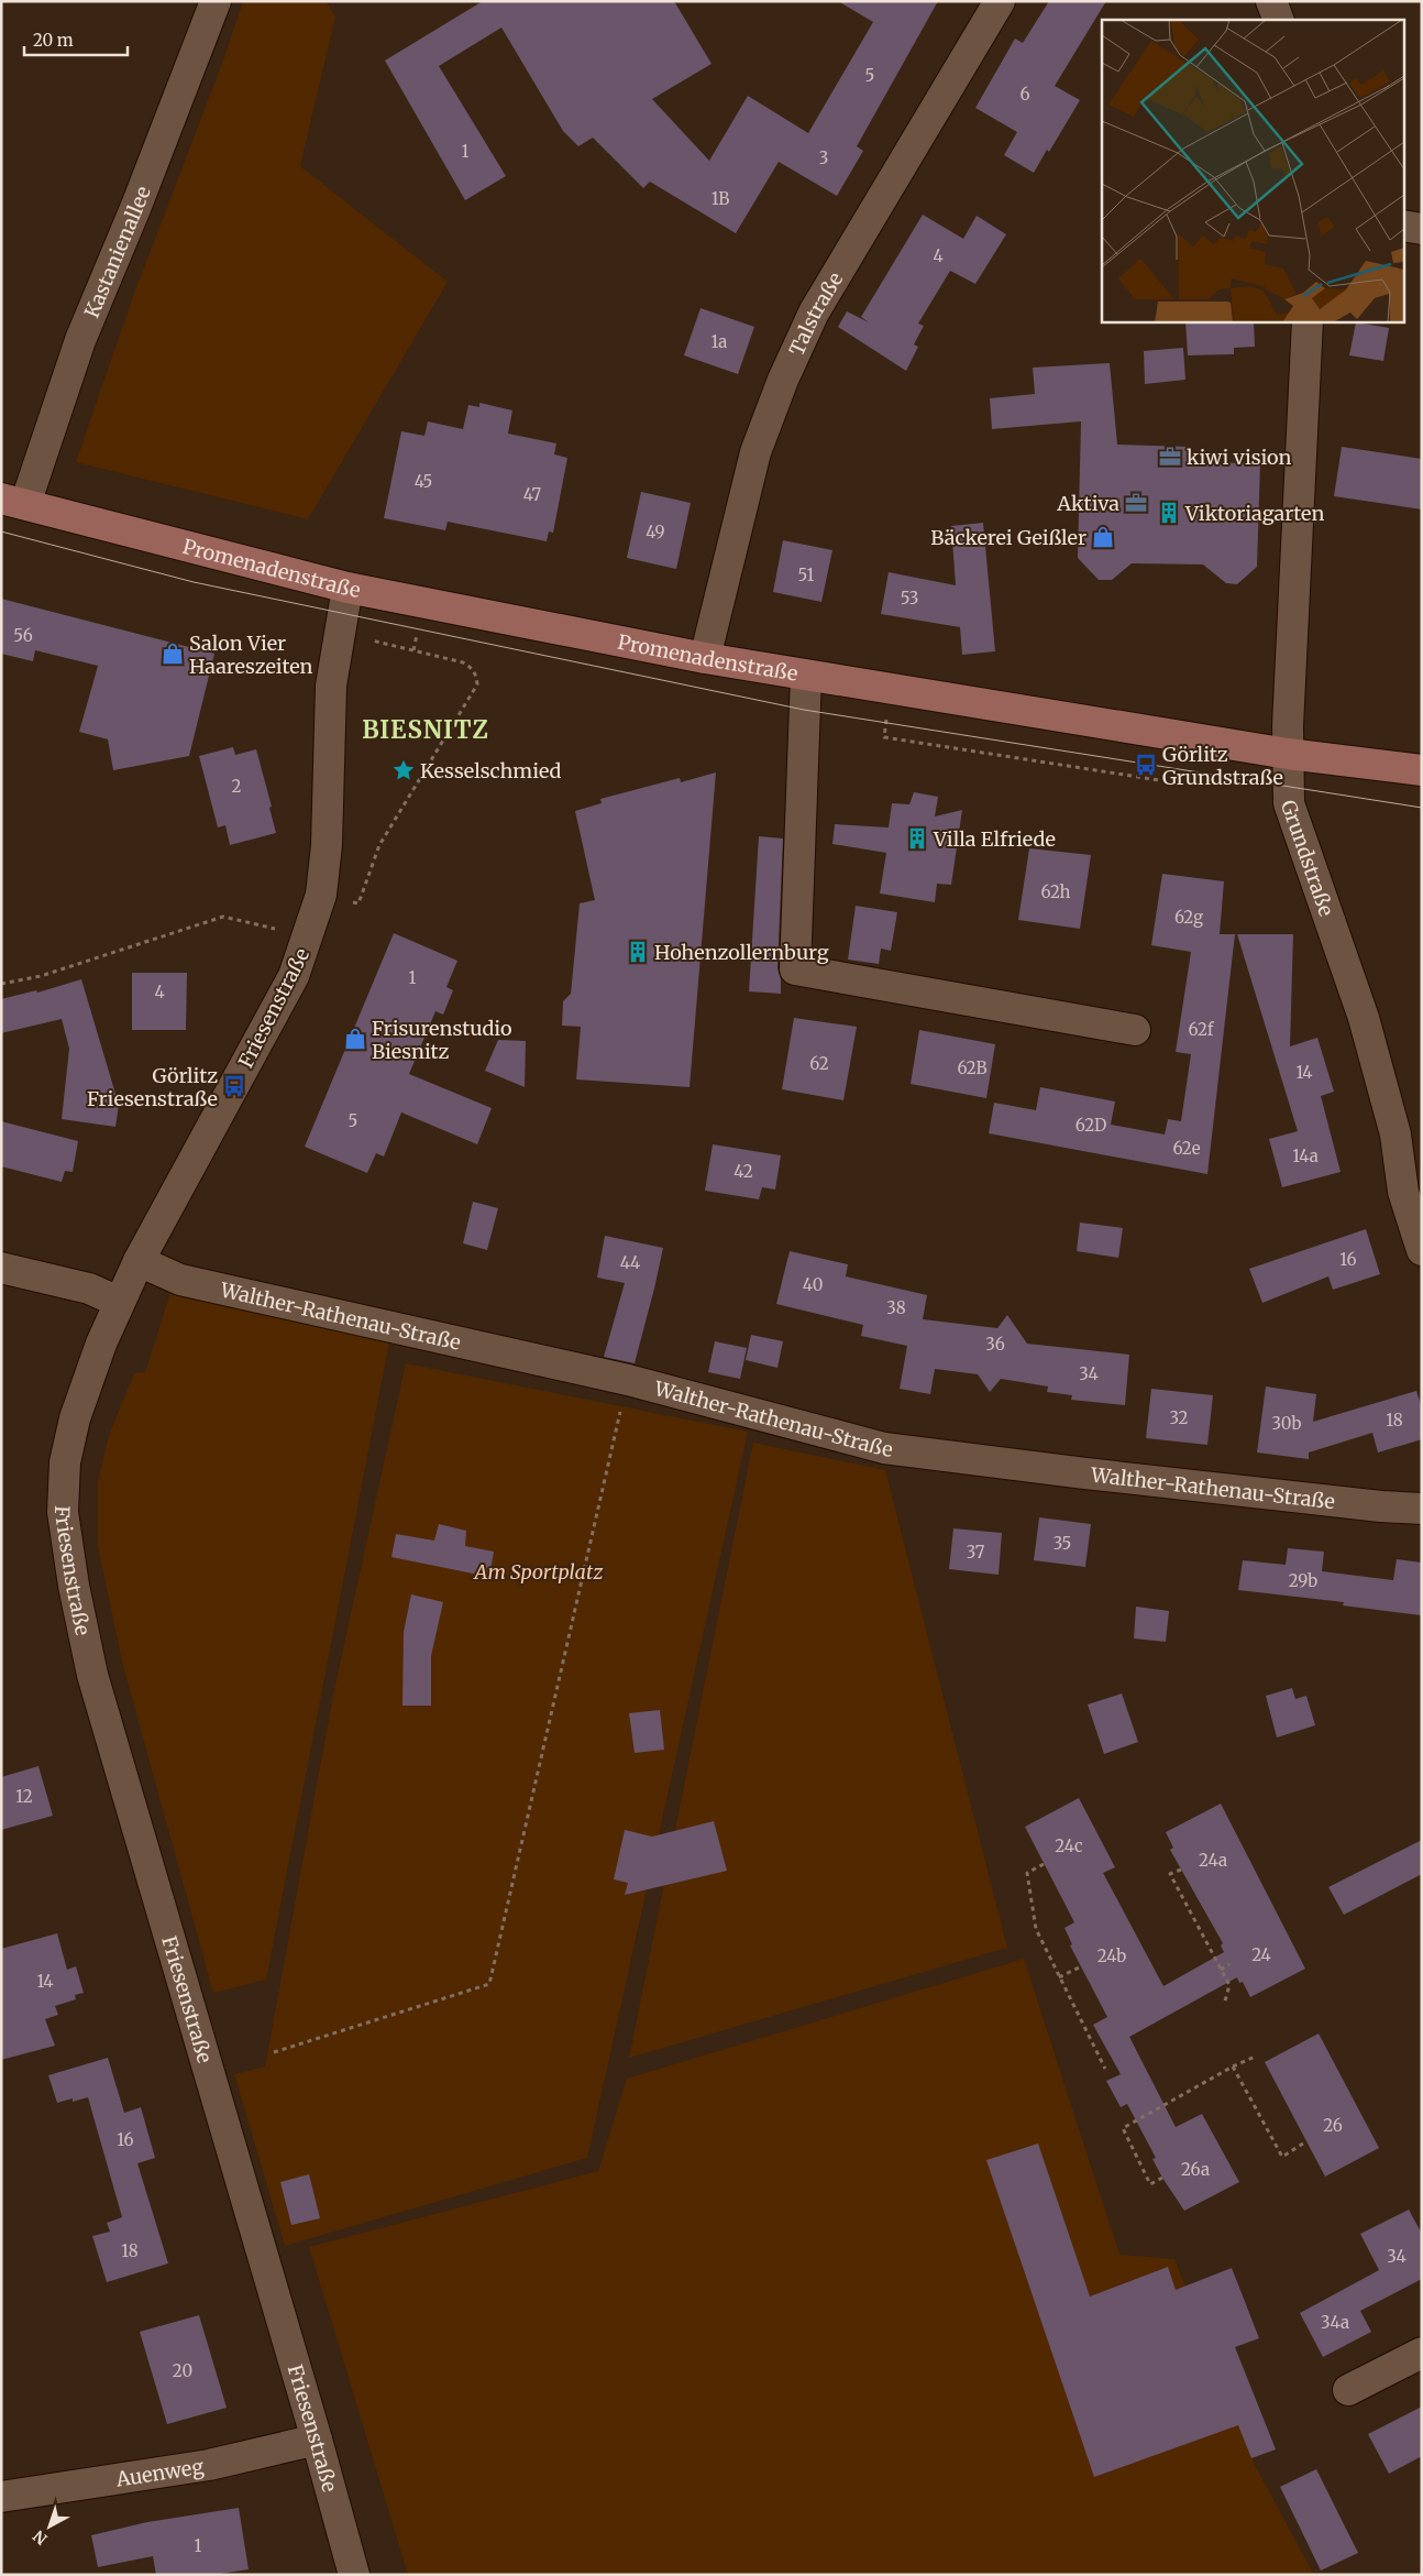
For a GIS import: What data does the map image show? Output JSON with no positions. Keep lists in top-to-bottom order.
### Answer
{
  "streets": {
    "main road": ["Promenadenstraße"],
    "street": [
      "Kastanienallee",
      "Talstraße",
      "Grundstraße",
      "Friesenstraße",
      "Walther-Rathenau-Straße",
      "Auenweg"
    ]
  },
  "crossings": [
    ["Kastanienallee", "Promenadenstraße"],
    ["Talstraße", "Promenadenstraße"],
    ["Promenadenstraße", "Grundstraße"],
    ["Promenadenstraße", "Friesenstraße"],
    ["Friesenstraße", "Walther-Rathenau-Straße"],
    ["Friesenstraße", "Auenweg"]
  ],
  "districts": ["BIESNITZ"],
  "parks": ["Am Sportplatz"],
  "places": {
    "office": ["kiwi vision", "Aktiva"],
    "building": ["Viktoriagarten", "Villa Elfriede", "Hohenzollernburg"],
    "shop": ["Bäckerei Geißler", "Salon Vier Haareszeiten", "Frisurenstudio Biesnitz"],
    "bus stop": ["Görlitz Grundstraße", "Görlitz Friesenstraße"],
    "place": ["Kesselschmied"]
  },
  "house_numbers": [
    "5",
    "6",
    "1",
    "3",
    "1B",
    "4",
    "1a",
    "45",
    "47",
    "49",
    "51",
    "53",
    "56",
    "2",
    "62h",
    "62g",
    "1",
    "4",
    "62f",
    "62",
    "62B",
    "14",
    "5",
    "62D",
    "62e",
    "14a",
    "42",
    "16",
    "44",
    "40",
    "38",
    "36",
    "34",
    "32",
    "18",
    "30b",
    "35",
    "37",
    "29b",
    "12",
    "24c",
    "24a",
    "24",
    "24b",
    "14",
    "26",
    "16",
    "26a",
    "18",
    "34",
    "34a",
    "20",
    "1"
  ],
  "scale_bar": "20 m",
  "north": "bottom left"
}
